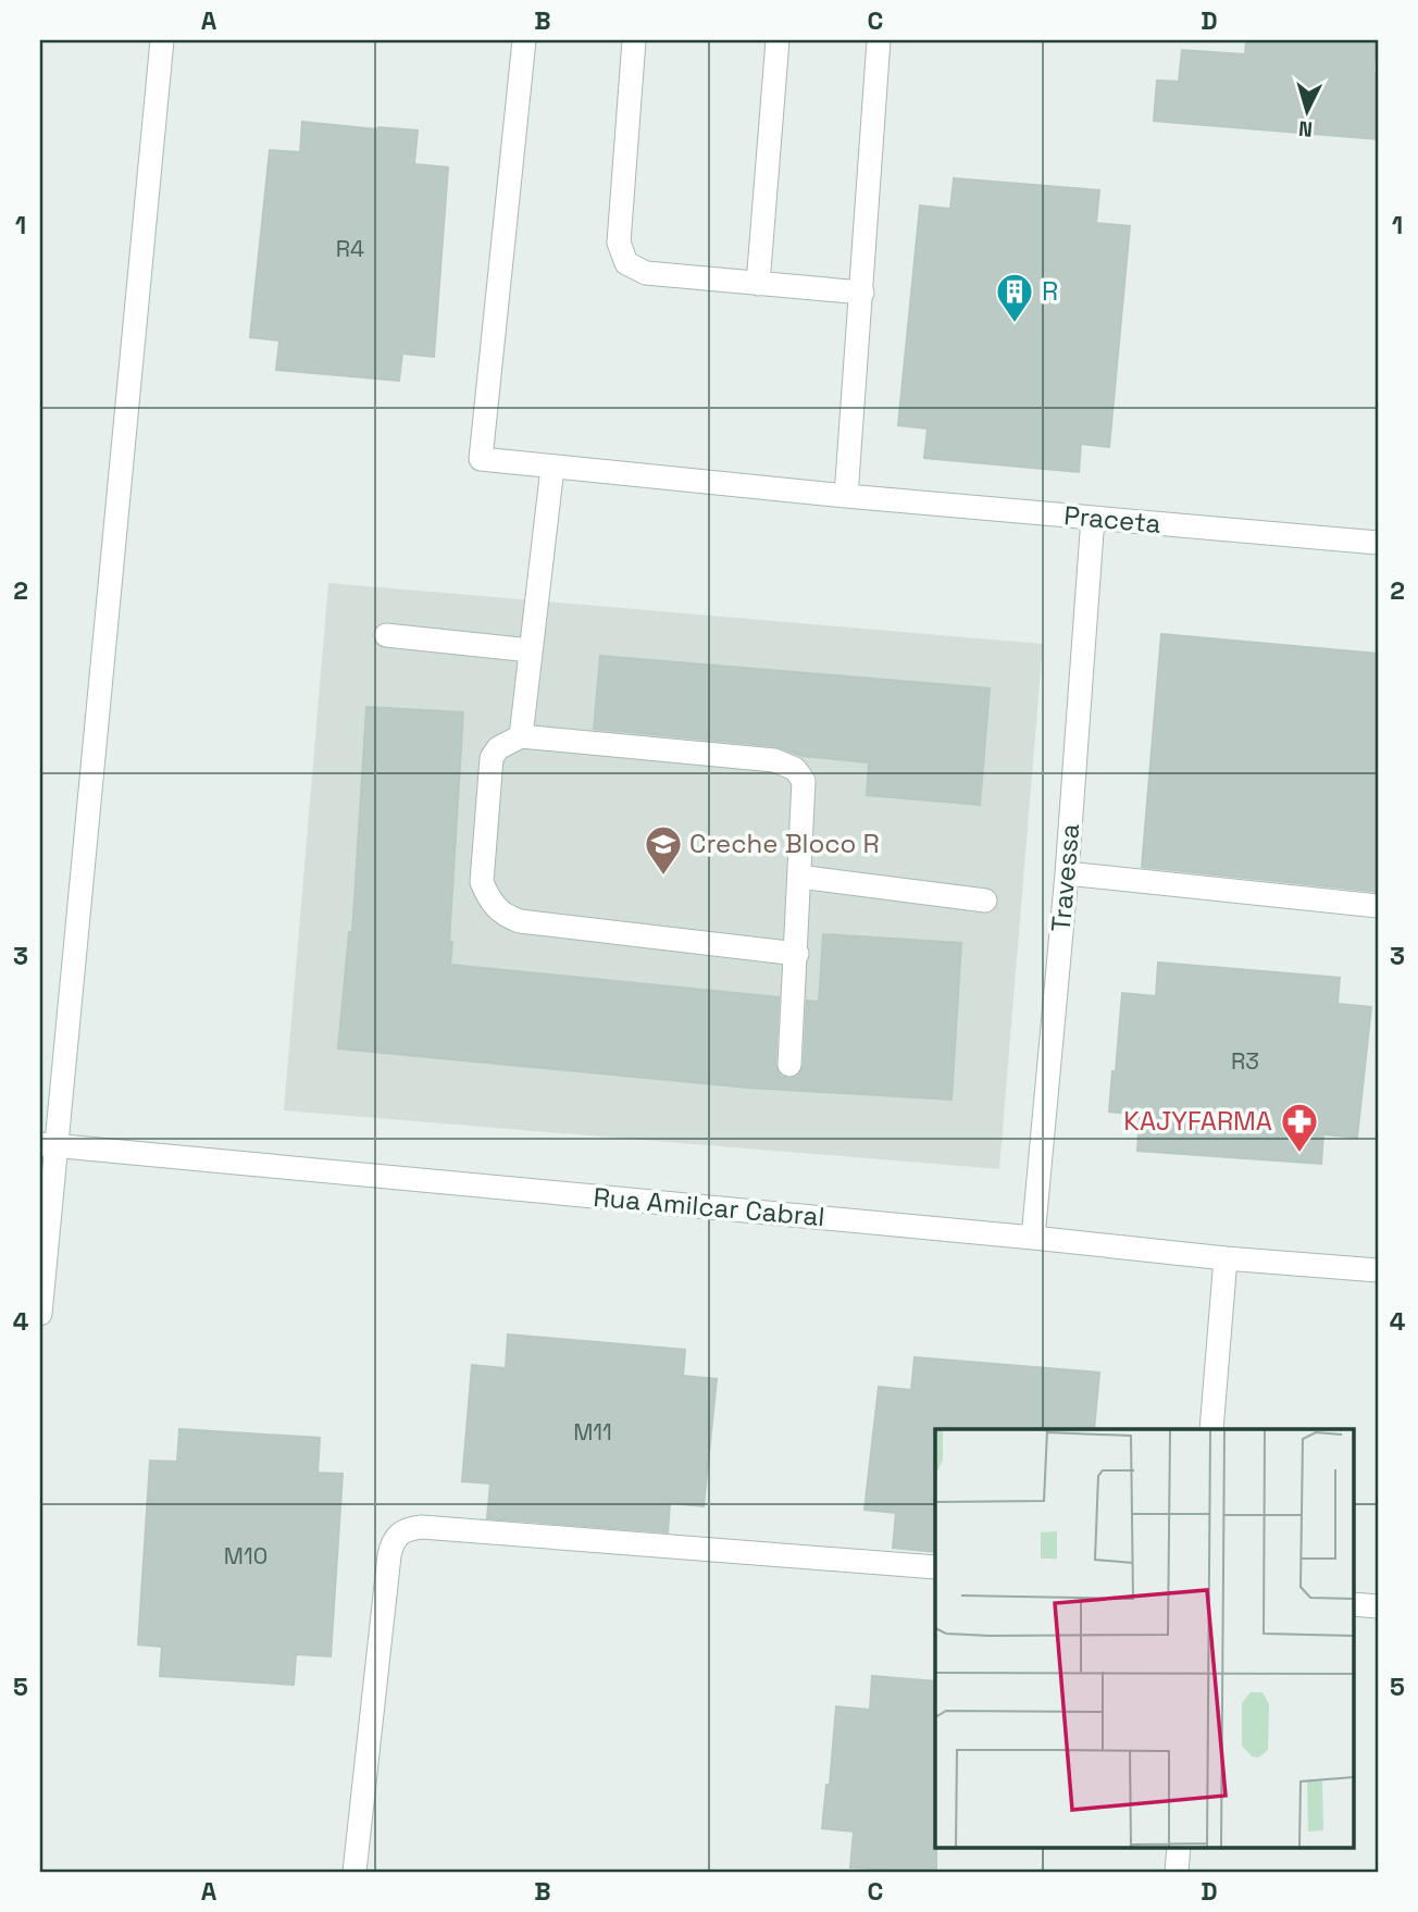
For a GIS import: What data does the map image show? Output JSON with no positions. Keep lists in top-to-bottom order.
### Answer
{
  "streets": {
    "street": ["Praceta", "Travessa", "Rua Amilcar Cabral"]
  },
  "crossings": [
    ["Praceta", "Travessa"],
    ["Travessa", "Rua Amilcar Cabral"]
  ],
  "places": {
    "building": ["R"],
    "school or university": ["Creche Bloco R"],
    "pharmacy": ["KAJYFARMA"]
  },
  "house_numbers": [
    "R4",
    "R3",
    "M11",
    "M10"
  ],
  "north": "bottom",
  "grid": {
    "columns": [
      "A",
      "B",
      "C",
      "D"
    ],
    "rows": [
      "1",
      "2",
      "3",
      "4",
      "5"
    ]
  }
}
